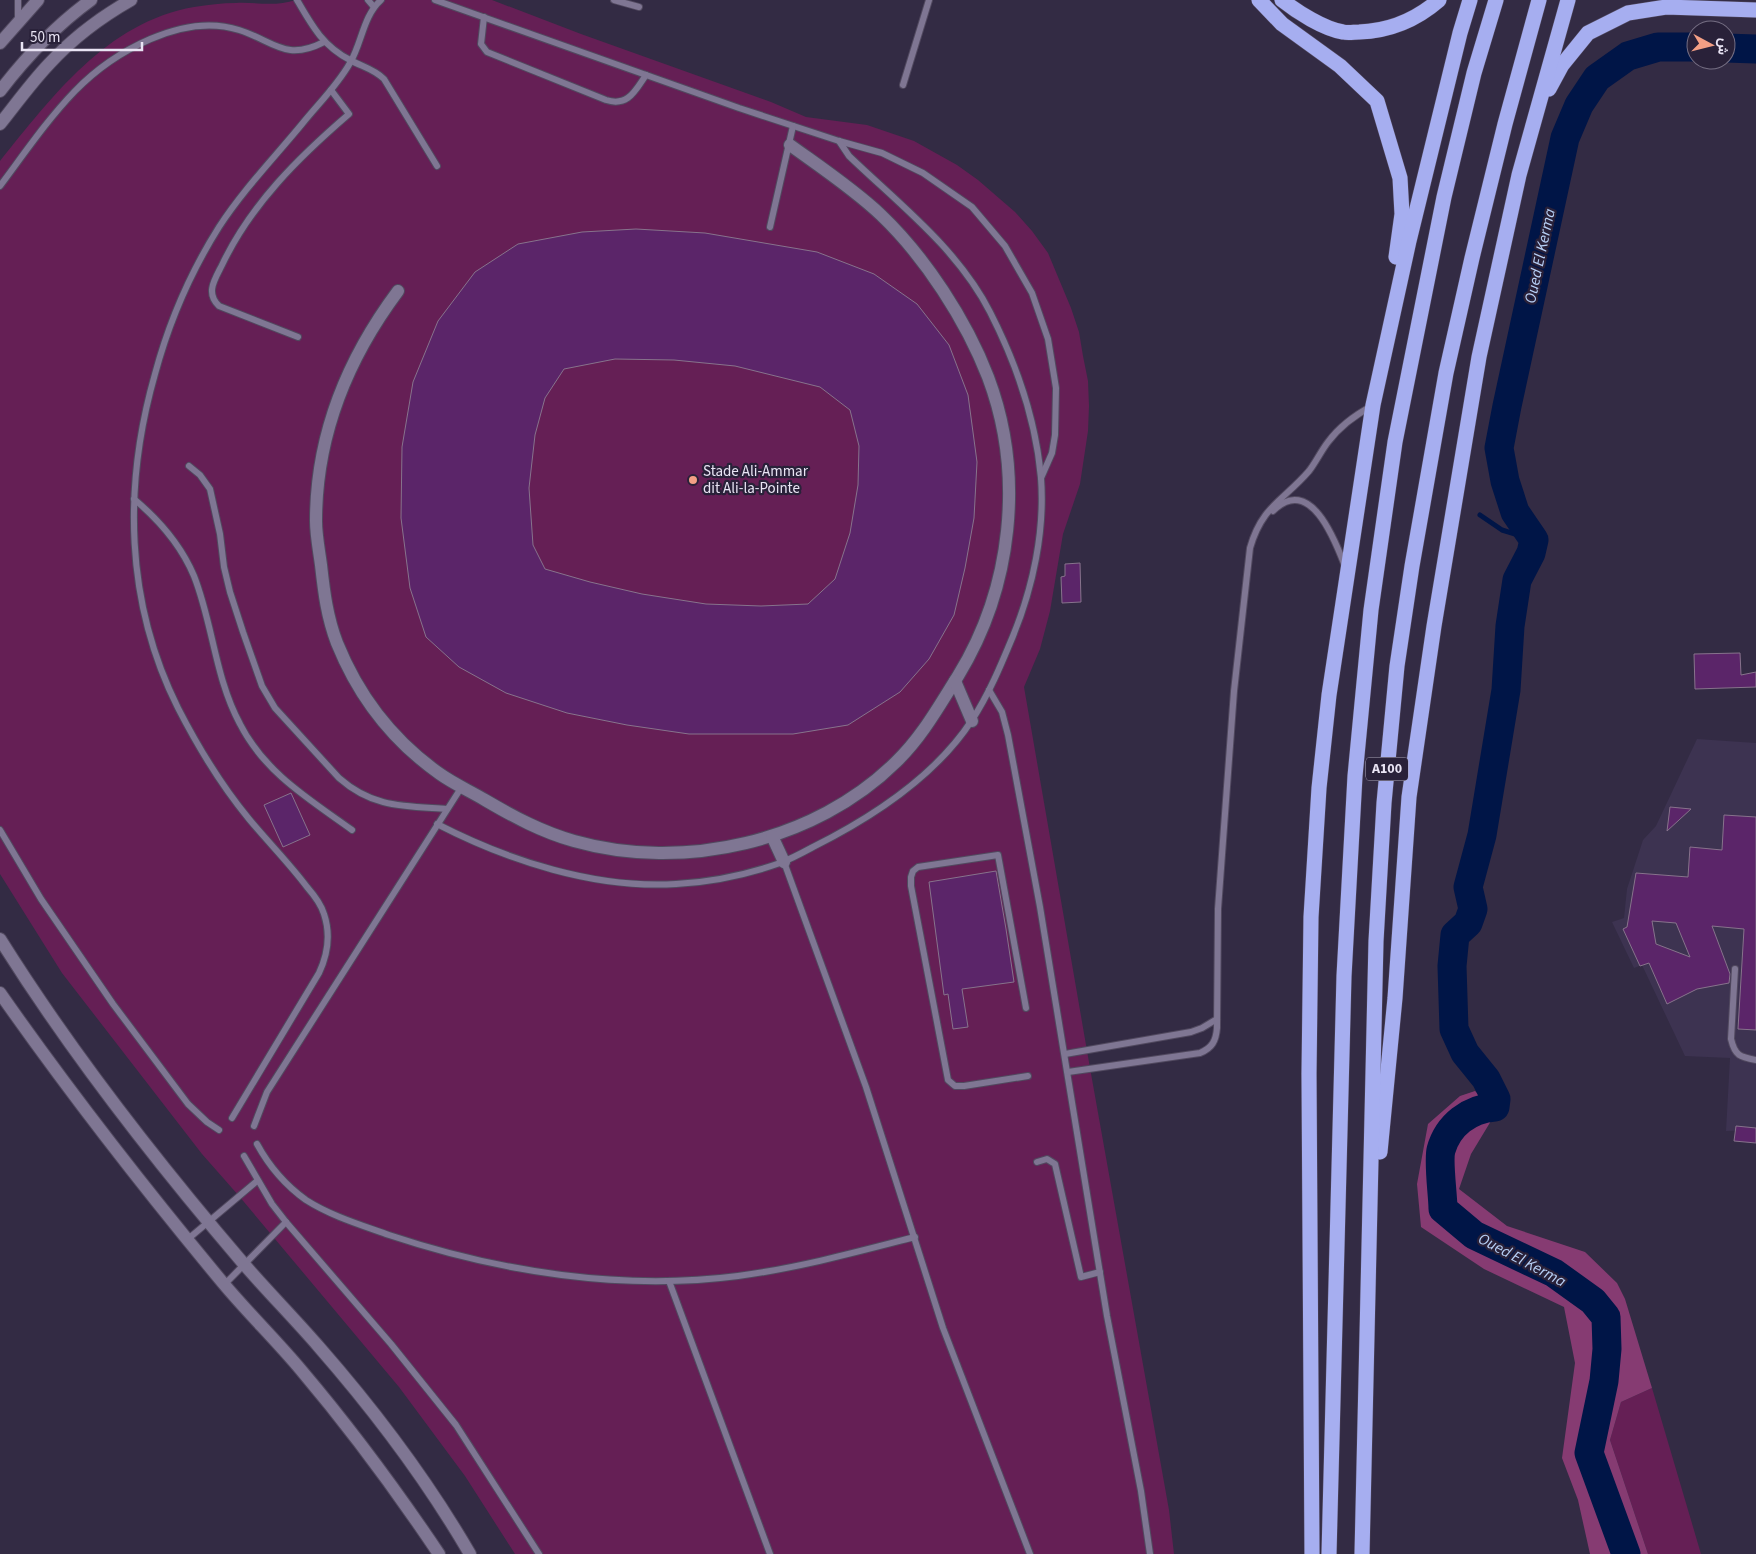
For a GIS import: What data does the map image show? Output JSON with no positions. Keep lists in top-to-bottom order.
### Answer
{
  "streets": {
    "highway": ["A100"]
  },
  "water": ["Oued El Kerma"],
  "places": ["Stade Ali-Ammar dit Ali-la-Pointe"],
  "scale_bar": "50 m",
  "north": "right"
}
